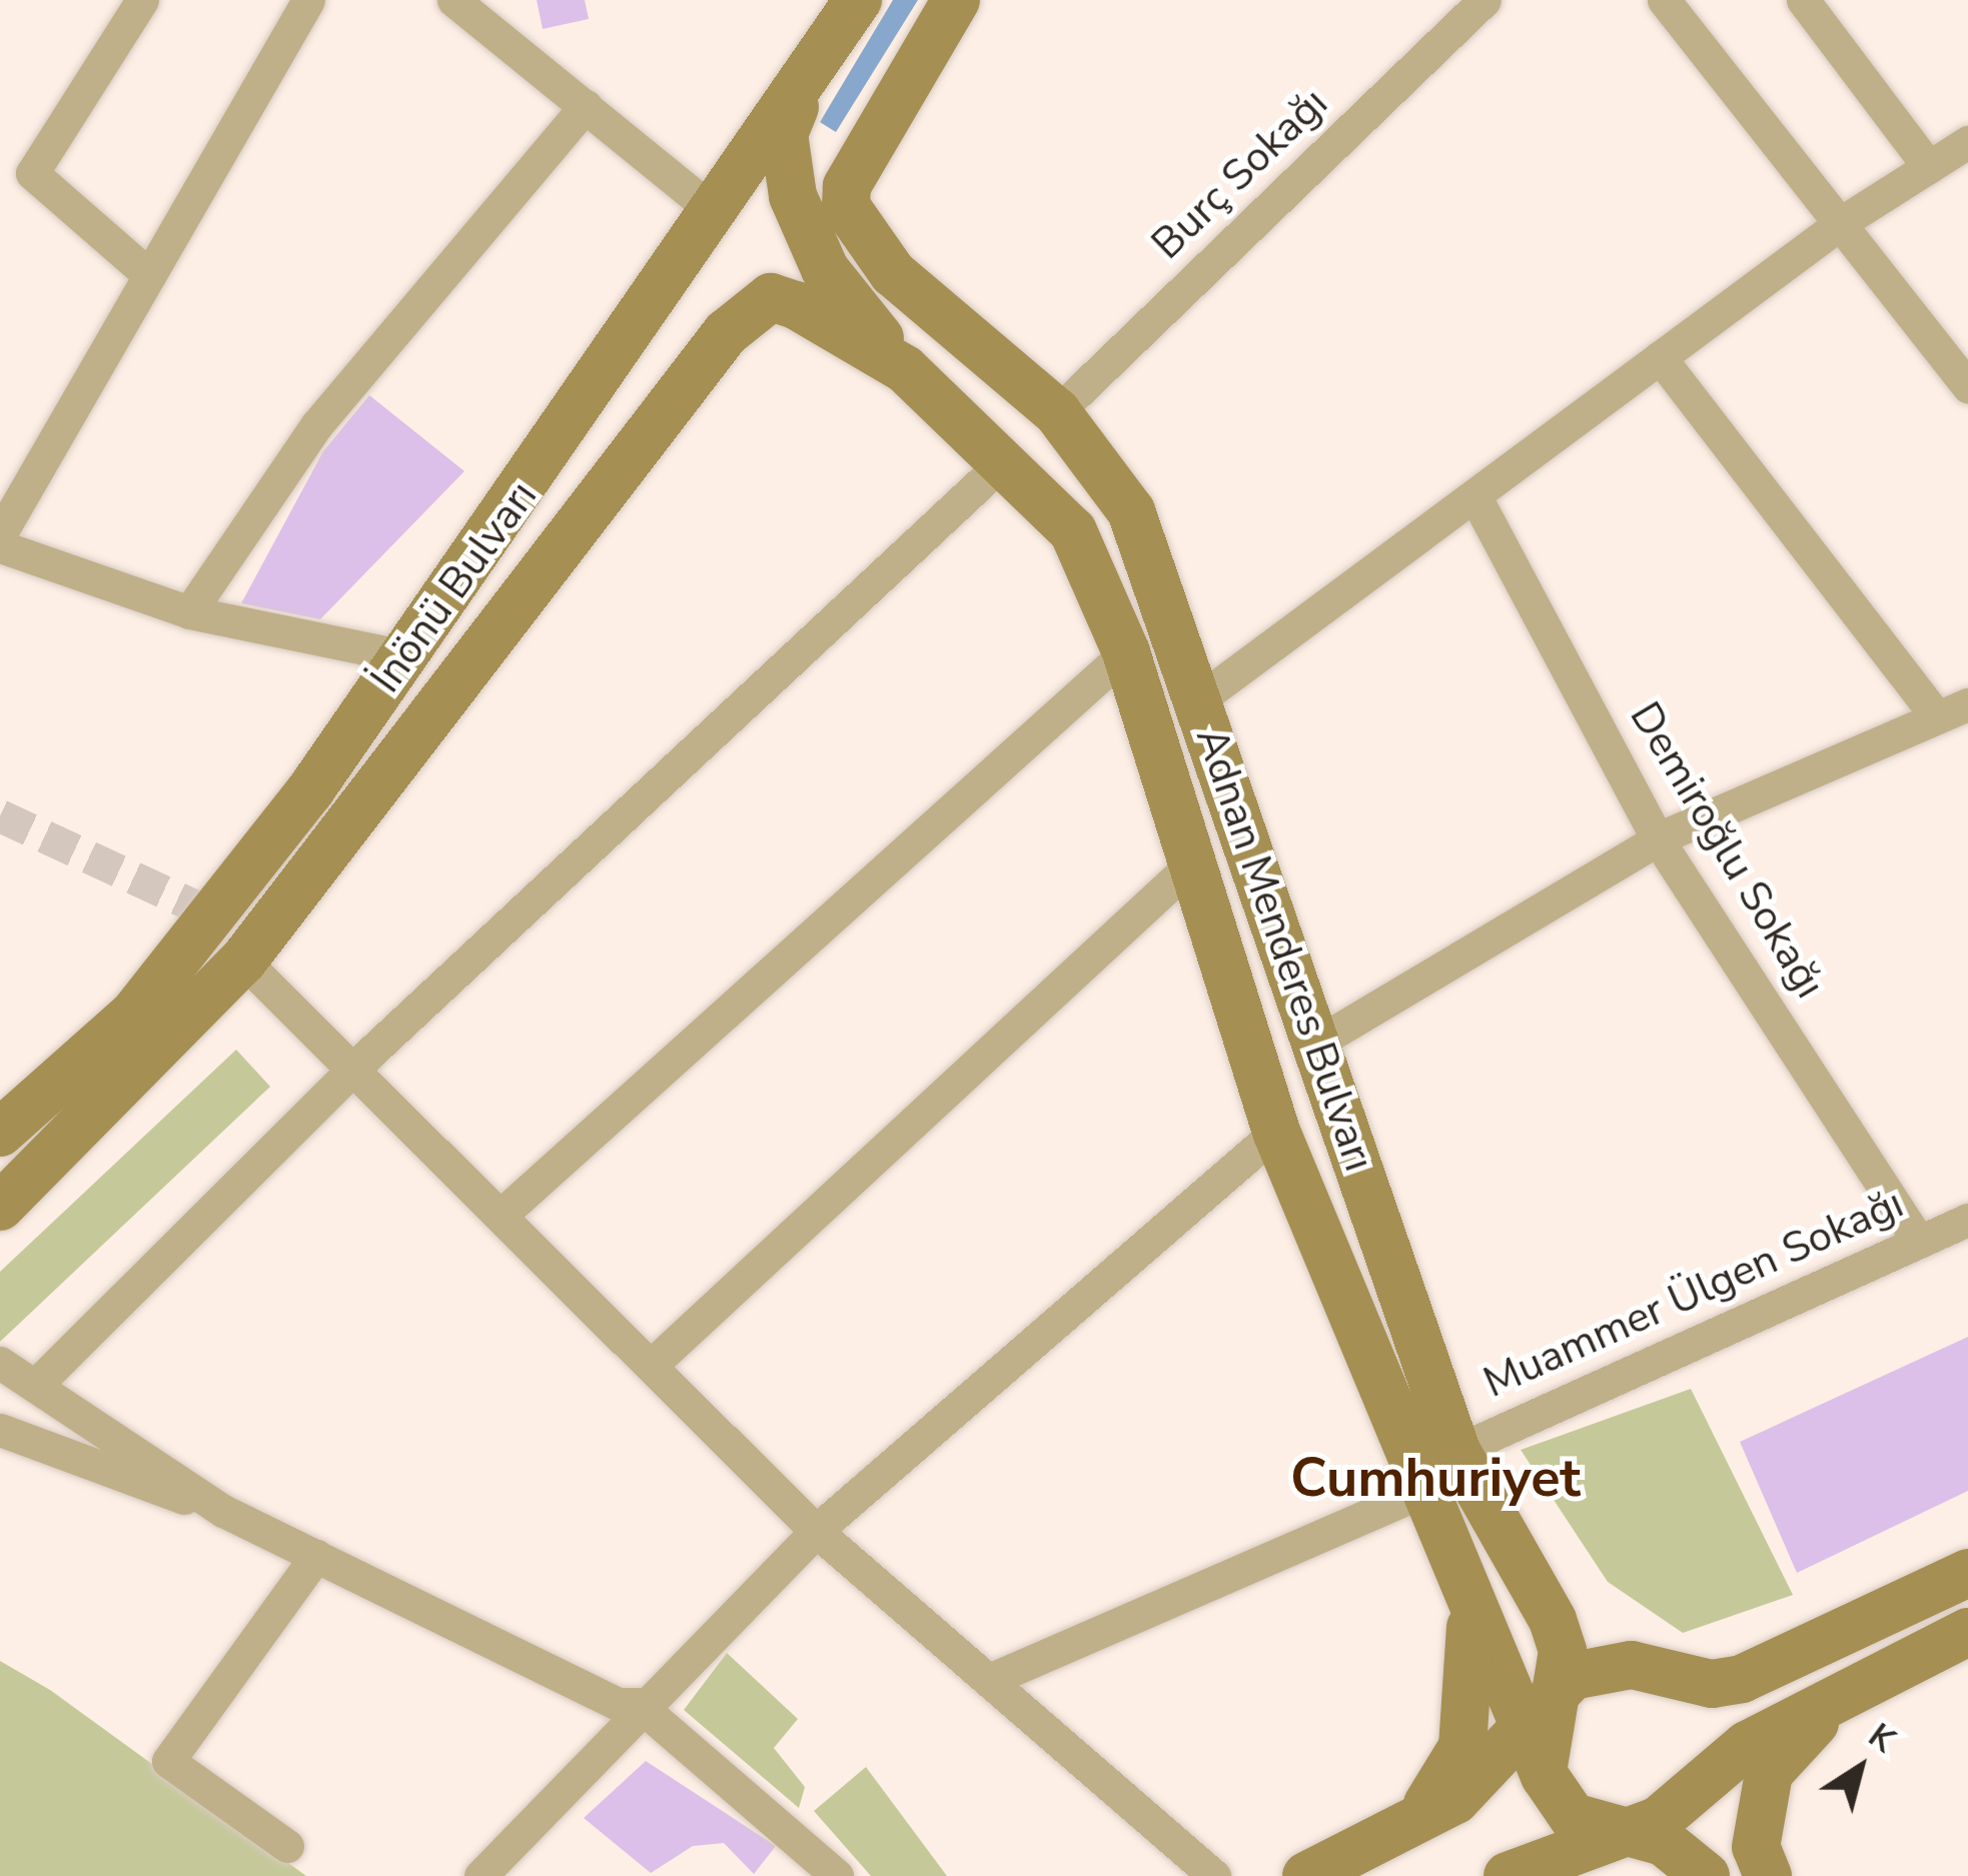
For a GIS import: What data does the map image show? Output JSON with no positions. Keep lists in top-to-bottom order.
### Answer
{
  "streets": {
    "main road": ["İnönü Bulvarı", "Adnan Menderes Bulvarı"],
    "street": ["Burç Sokağı", "Demiroğlu Sokağı", "Muammer Ülgen Sokağı"]
  },
  "crossings": [
    ["Burç Sokağı", "Adnan Menderes Bulvarı"],
    ["İnönü Bulvarı", "Adnan Menderes Bulvarı"],
    ["Demiroğlu Sokağı", "Muammer Ülgen Sokağı"],
    ["Adnan Menderes Bulvarı", "Muammer Ülgen Sokağı"]
  ],
  "districts": ["Cumhuriyet"],
  "north": "top right"
}
